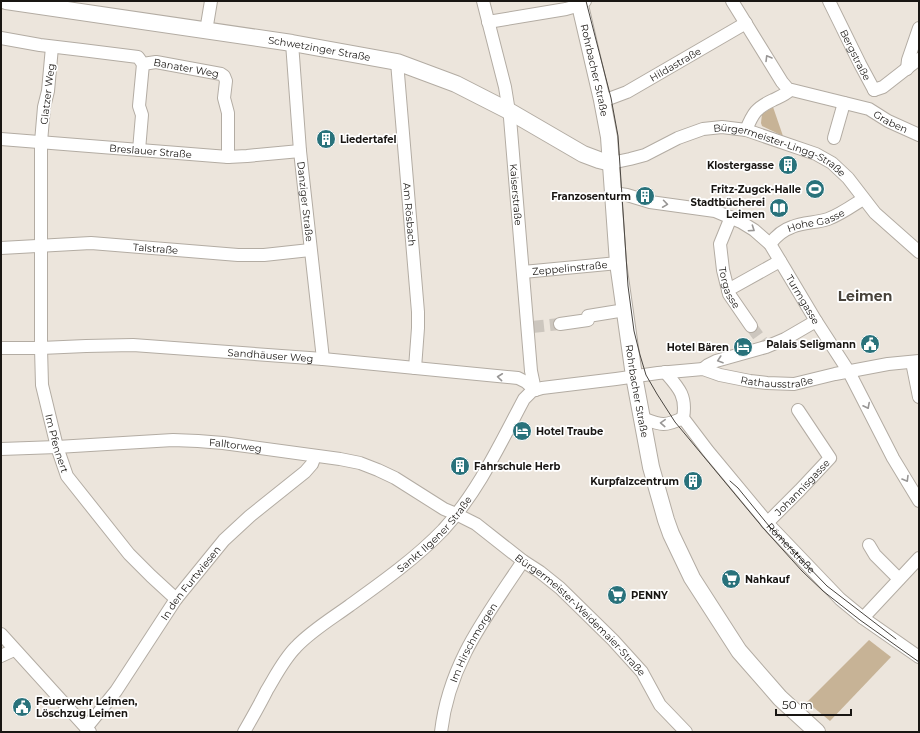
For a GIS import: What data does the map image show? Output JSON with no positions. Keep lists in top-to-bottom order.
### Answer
{
  "streets": {
    "main road": ["Schwetzinger Straße", "Rohrbacher Straße"],
    "street": [
      "Bergstraße",
      "Hildastraße",
      "Banater Weg",
      "Glatzer Weg",
      "Graben",
      "Breslauer Straße",
      "Bürgermeister-Lingg-Straße",
      "Kaiserstraße",
      "Danziger Straße",
      "Am Rösbach",
      "Hohe Gasse",
      "Talstraße",
      "Zeppelinstraße",
      "Torgasse",
      "Turmgasse",
      "Sandhäuser Weg",
      "Rathausstraße",
      "Im Pfennert",
      "Falltorweg",
      "Johannisgasse",
      "Sankt Ilgener Straße",
      "Römerstraße",
      "In den Furtwiesen",
      "Bürgermeister-Weidemaier-Straße",
      "Im Hirschmorgen"
    ]
  },
  "crossings": [
    ["Schwetzinger Straße", "Rohrbacher Straße"],
    ["Schwetzinger Straße", "Bürgermeister-Lingg-Straße"],
    ["Schwetzinger Straße", "Kaiserstraße"],
    ["Schwetzinger Straße", "Danziger Straße"],
    ["Schwetzinger Straße", "Am Rösbach"],
    ["Bergstraße", "Graben"],
    ["Hildastraße", "Rohrbacher Straße"],
    ["Banater Weg", "Glatzer Weg"],
    ["Banater Weg", "Breslauer Straße"],
    ["Rohrbacher Straße", "Bürgermeister-Lingg-Straße"],
    ["Rohrbacher Straße", "Zeppelinstraße"],
    ["Rohrbacher Straße", "Turmgasse"],
    ["Rohrbacher Straße", "Rathausstraße"],
    ["Rohrbacher Straße", "Römerstraße"],
    ["Glatzer Weg", "Breslauer Straße"],
    ["Glatzer Weg", "Talstraße"],
    ["Glatzer Weg", "Im Pfennert"],
    ["Breslauer Straße", "Danziger Straße"],
    ["Bürgermeister-Lingg-Straße", "Hohe Gasse"],
    ["Kaiserstraße", "Zeppelinstraße"],
    ["Kaiserstraße", "Sandhäuser Weg"],
    ["Kaiserstraße", "Sankt Ilgener Straße"],
    ["Danziger Straße", "Talstraße"],
    ["Danziger Straße", "Sandhäuser Weg"],
    ["Am Rösbach", "Sandhäuser Weg"],
    ["Hohe Gasse", "Turmgasse"],
    ["Talstraße", "Im Pfennert"],
    ["Torgasse", "Turmgasse"],
    ["Turmgasse", "Rathausstraße"],
    ["Sandhäuser Weg", "Im Pfennert"],
    ["Sandhäuser Weg", "Sankt Ilgener Straße"],
    ["Rathausstraße", "Römerstraße"],
    ["Im Pfennert", "Falltorweg"],
    ["Im Pfennert", "In den Furtwiesen"],
    ["Falltorweg", "Sankt Ilgener Straße"],
    ["Falltorweg", "In den Furtwiesen"],
    ["Falltorweg", "Bürgermeister-Weidemaier-Straße"],
    ["Johannisgasse", "Römerstraße"],
    ["Sankt Ilgener Straße", "Bürgermeister-Weidemaier-Straße"],
    ["Bürgermeister-Weidemaier-Straße", "Im Hirschmorgen"]
  ],
  "one_way": ["Turmgasse"],
  "districts": ["Leimen"],
  "places": {
    "building": [
      "Liedertafel",
      "Klostergasse",
      "Franzosenturm",
      "Fahrschule Herb",
      "Kurpfalzcentrum"
    ],
    "sports": ["Fritz-Zugck-Halle"],
    "library": ["Stadtbücherei Leimen"],
    "public building": ["Palais Seligmann", "Feuerwehr Leimen, Löschzug Leimen"],
    "hotel": ["Hotel Bären", "Hotel Traube"],
    "supermarket": ["Nahkauf", "PENNY"]
  },
  "scale_bar": "50 m"
}
